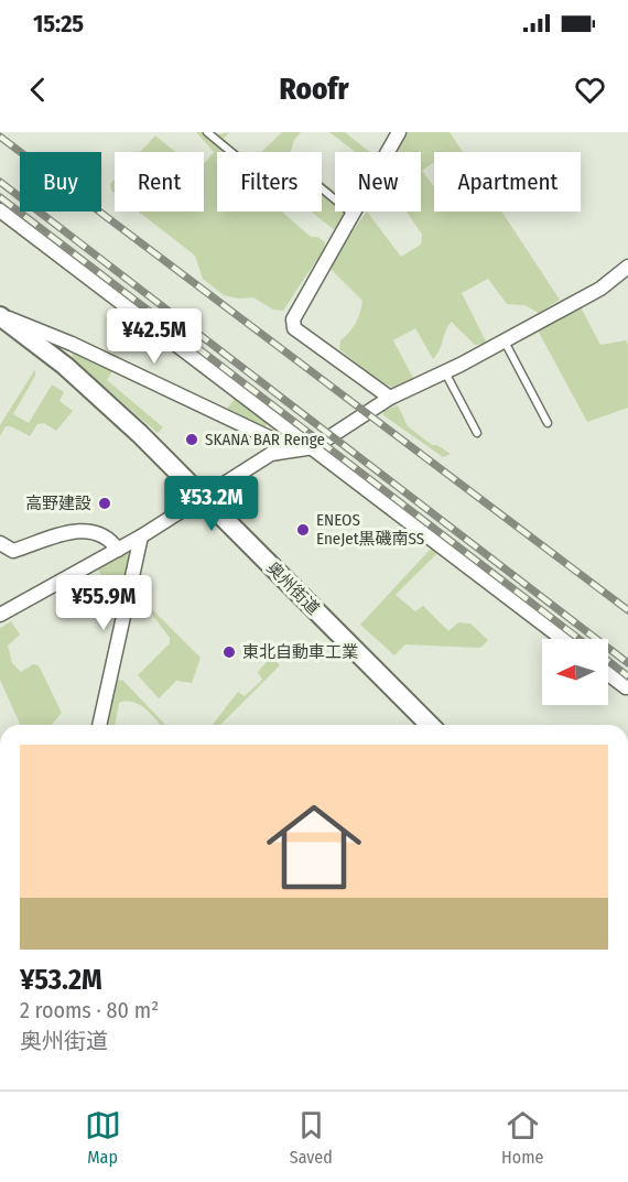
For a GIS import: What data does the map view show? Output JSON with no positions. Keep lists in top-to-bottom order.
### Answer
{
  "streets": {
    "main road": ["奥州街道"]
  },
  "places": [
    "SKANA BAR Renge",
    "高野建設",
    "ENEOS EneJet黒磯南SS",
    "東北自動車工業"
  ],
  "north": "left",
  "page": {
    "status": "15:25",
    "header": "Roofr",
    "chip": [
      "Buy",
      "Rent",
      "Filters",
      "New",
      "Apartment"
    ],
    "price": ["¥42.5M", "¥53.2M", "¥55.9M"],
    "list": [
      {
        "name": "¥53.2M",
        "note": "2 rooms · 80 m² · 奥州街道"
      }
    ],
    "tabs": ["Map", "Saved", "Home"]
  }
}
